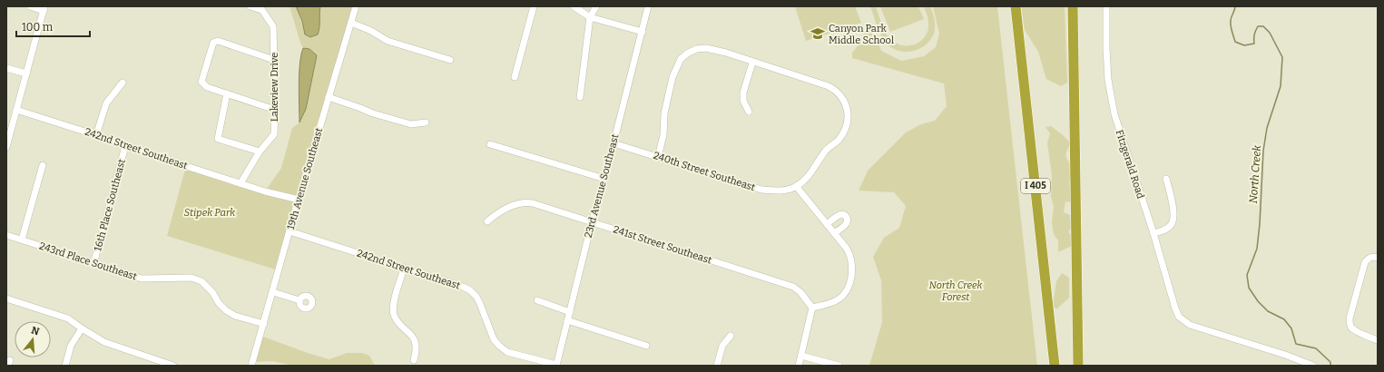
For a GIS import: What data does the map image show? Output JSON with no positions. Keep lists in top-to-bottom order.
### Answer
{
  "streets": {
    "highway": ["I 405"],
    "street": [
      "Lakeview Drive",
      "242nd Street Southeast",
      "Fitzgerald Road",
      "240th Street Southeast",
      "19th Avenue Southeast",
      "23rd Avenue Southeast",
      "16th Place Southeast",
      "241st Street Southeast",
      "243rd Place Southeast"
    ]
  },
  "crossings": [
    ["Lakeview Drive", "242nd Street Southeast"],
    ["242nd Street Southeast", "19th Avenue Southeast"],
    ["242nd Street Southeast", "23rd Avenue Southeast"],
    ["242nd Street Southeast", "16th Place Southeast"],
    ["240th Street Southeast", "23rd Avenue Southeast"],
    ["19th Avenue Southeast", "243rd Place Southeast"],
    ["23rd Avenue Southeast", "241st Street Southeast"],
    ["16th Place Southeast", "243rd Place Southeast"]
  ],
  "water": ["North Creek"],
  "parks": ["Stipek Park", "North Creek Forest"],
  "places": {
    "school or university": ["Canyon Park Middle School"]
  },
  "scale_bar": "100 m",
  "north": "top"
}
